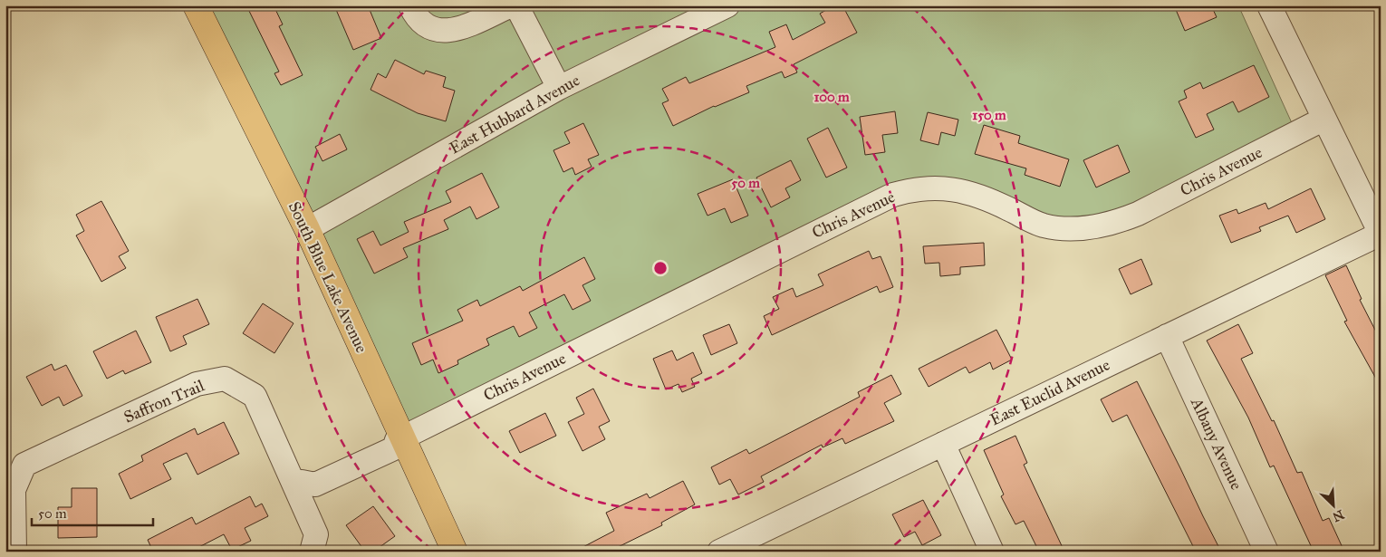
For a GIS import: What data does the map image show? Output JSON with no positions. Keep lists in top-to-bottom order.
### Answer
{
  "streets": {
    "main road": ["South Blue Lake Avenue"],
    "street": [
      "East Hubbard Avenue",
      "Chris Avenue",
      "East Euclid Avenue",
      "Saffron Trail",
      "Albany Avenue"
    ]
  },
  "crossings": [
    ["East Hubbard Avenue", "South Blue Lake Avenue"],
    ["Chris Avenue", "South Blue Lake Avenue"],
    ["Chris Avenue", "Saffron Trail"],
    ["East Euclid Avenue", "Albany Avenue"]
  ],
  "scale_bar": "50 m",
  "north": "bottom right",
  "rings": ["100 m", "150 m", "50 m"]
}
